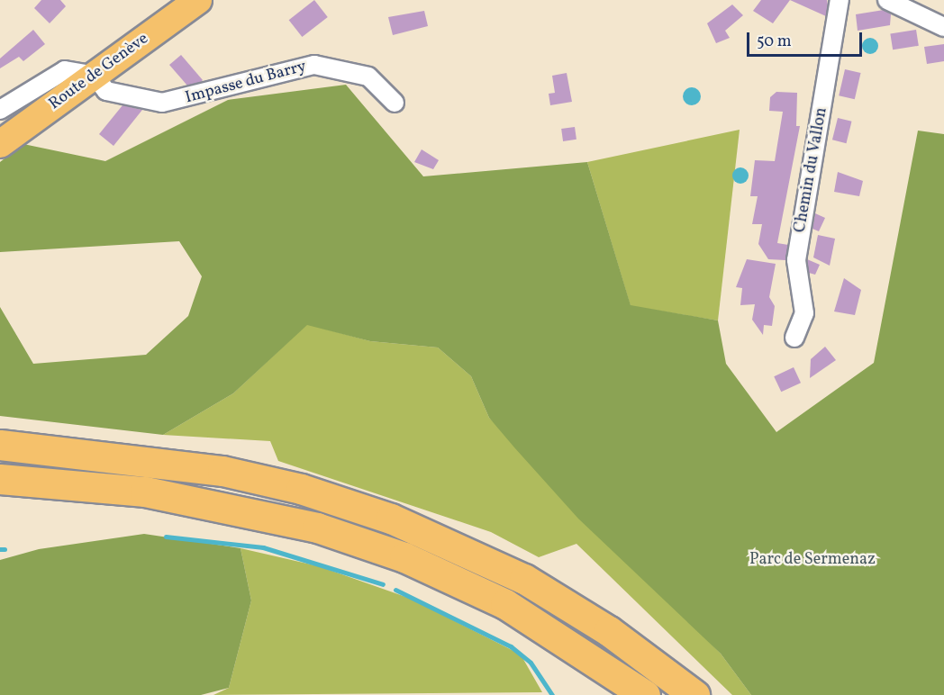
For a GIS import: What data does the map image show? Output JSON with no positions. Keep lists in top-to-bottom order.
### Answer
{
  "streets": {
    "main road": ["Route de Genève"],
    "street": ["Impasse du Barry", "Chemin du Vallon"]
  },
  "crossings": [
    ["Route de Genève", "Impasse du Barry"]
  ],
  "parks": ["Parc de Sermenaz"],
  "scale_bar": "50 m"
}
